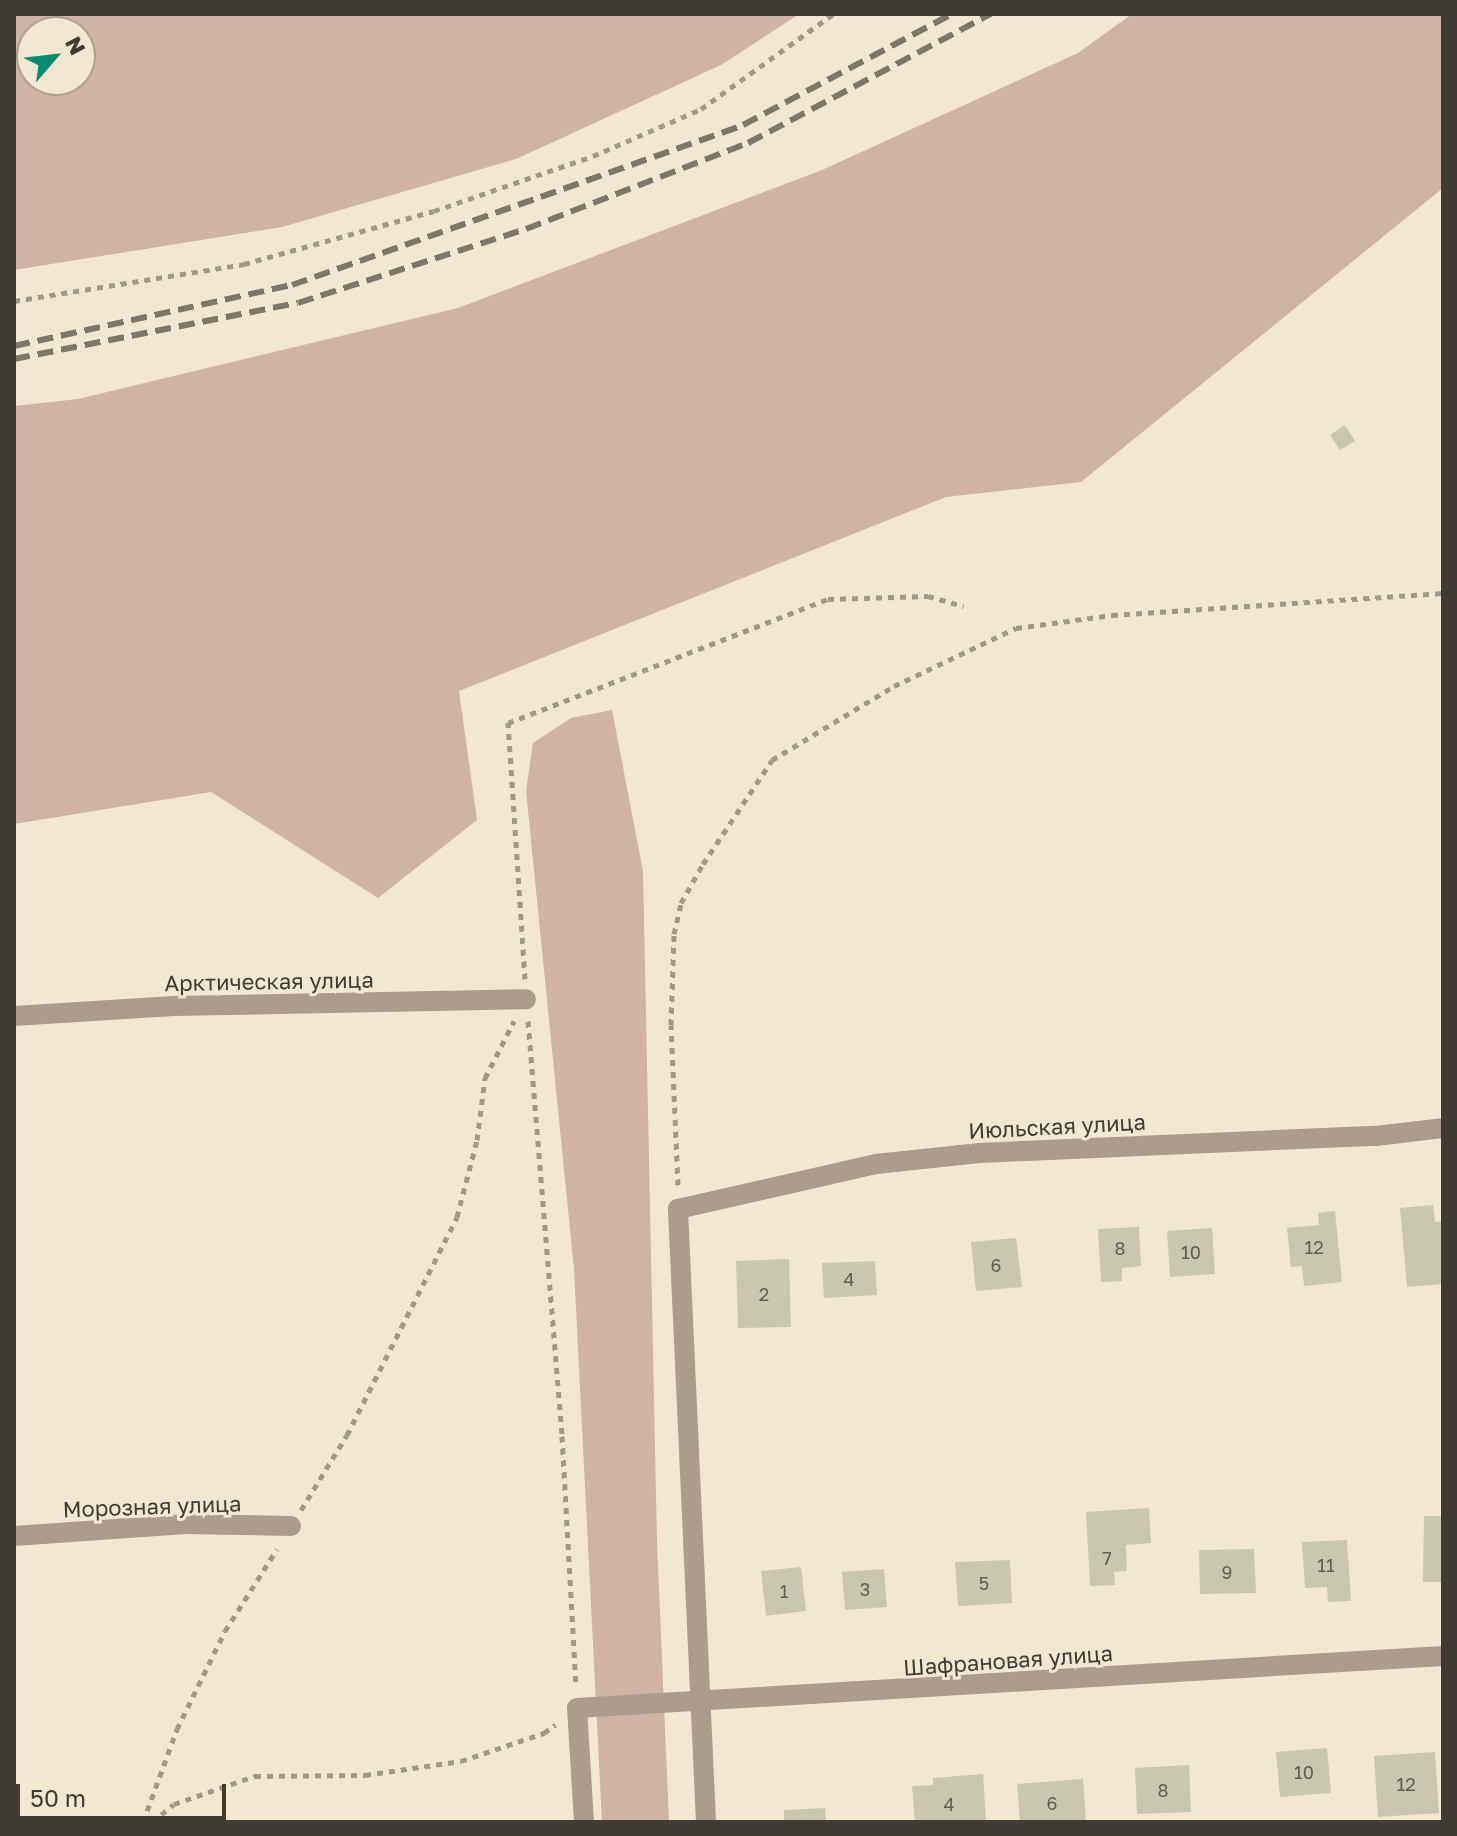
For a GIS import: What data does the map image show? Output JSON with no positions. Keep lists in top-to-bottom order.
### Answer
{
  "streets": {
    "street": [
      "Арктическая улица",
      "Июльская улица",
      "Морозная улица",
      "Шафрановая улица"
    ]
  },
  "house_numbers": [
    "12",
    "8",
    "10",
    "6",
    "4",
    "2",
    "7",
    "11",
    "9",
    "5",
    "3",
    "1",
    "10",
    "12",
    "8",
    "6",
    "4"
  ],
  "scale_bar": "50 m",
  "north": "top right"
}
